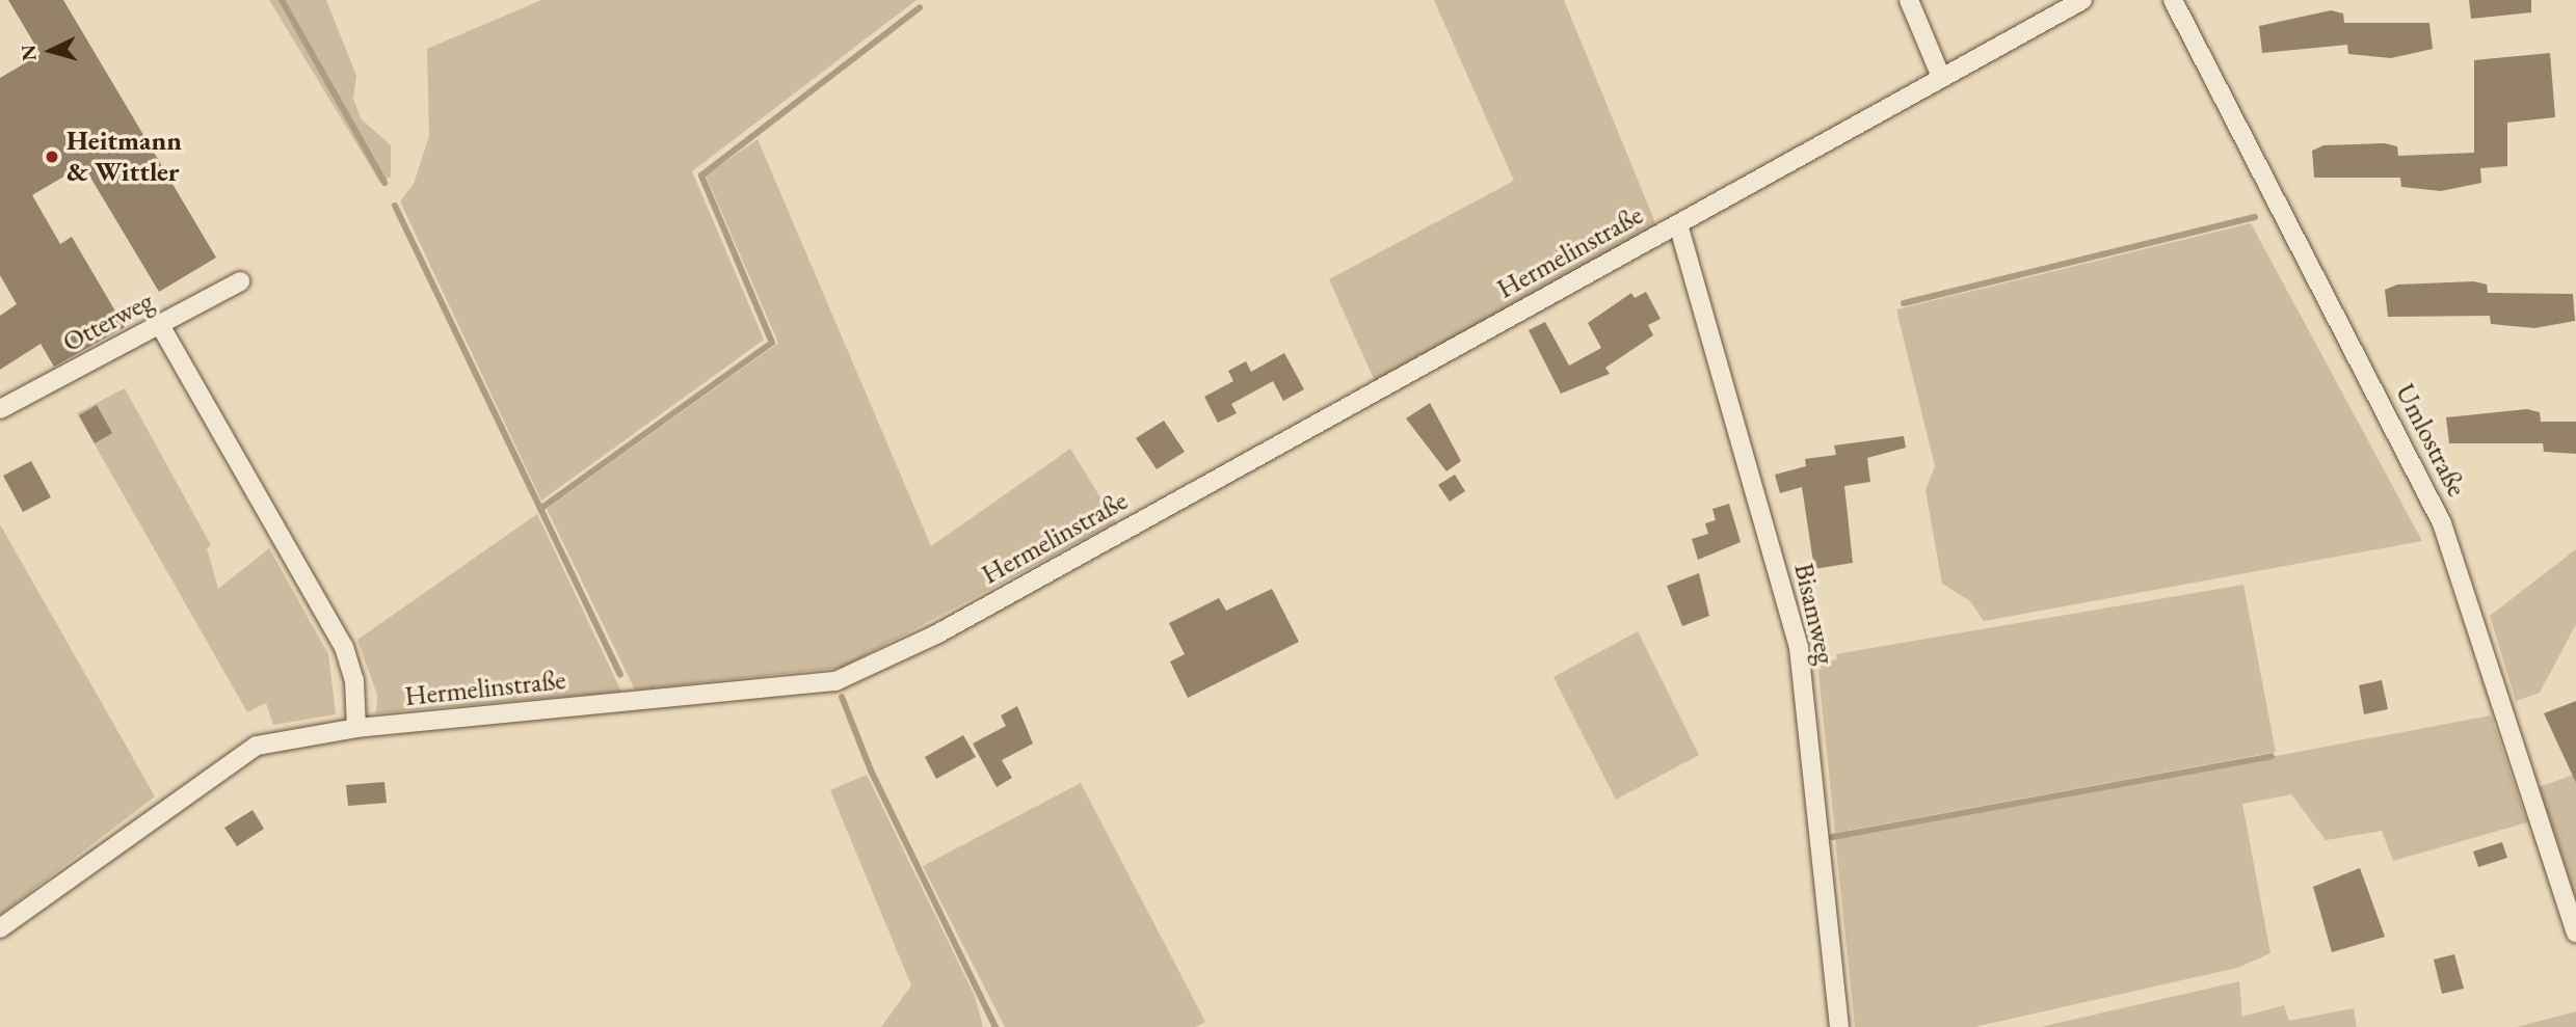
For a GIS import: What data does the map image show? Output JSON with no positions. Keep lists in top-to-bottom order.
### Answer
{
  "streets": {
    "street": [
      "Hermelinstraße",
      "Otterweg",
      "Umlostraße",
      "Bisamweg"
    ]
  },
  "crossings": [
    ["Hermelinstraße", "Bisamweg"]
  ],
  "places": ["Heitmann & Wittler"],
  "north": "left"
}
